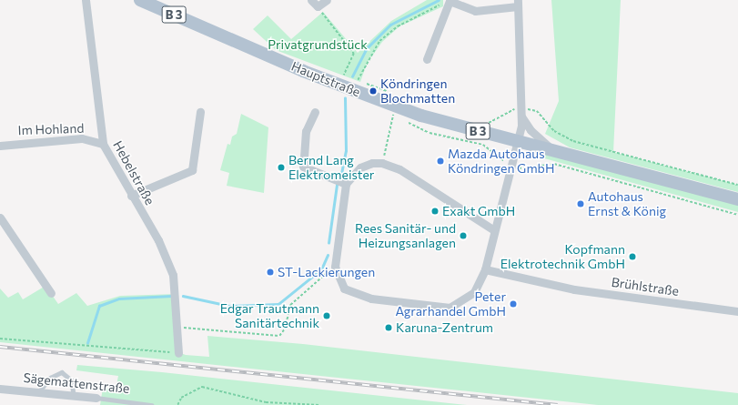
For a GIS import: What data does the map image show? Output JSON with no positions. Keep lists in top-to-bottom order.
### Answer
{
  "streets": {
    "main road": ["B 3", "Hauptstraße"],
    "street": [
      "Im Hohland",
      "Hebelstraße",
      "Brühlstraße",
      "Sägemattenstraße"
    ]
  },
  "crossings": [
    ["B 3", "Hauptstraße"],
    ["Im Hohland", "Hebelstraße"]
  ],
  "parks": ["Privatgrundstück"],
  "places": [
    "Köndringen Blochmatten",
    "Mazda Autohaus Köndringen GmbH",
    "Bernd Lang Elektromeister",
    "Autohaus Ernst & König",
    "Exakt GmbH",
    "Rees Sanitär- und Heizungsanlagen",
    "Kopfmann Elektrotechnik GmbH",
    "ST-Lackierungen",
    "Peter Agrarhandel GmbH",
    "Edgar Trautmann Sanitärtechnik",
    "Karuna-Zentrum"
  ]
}
